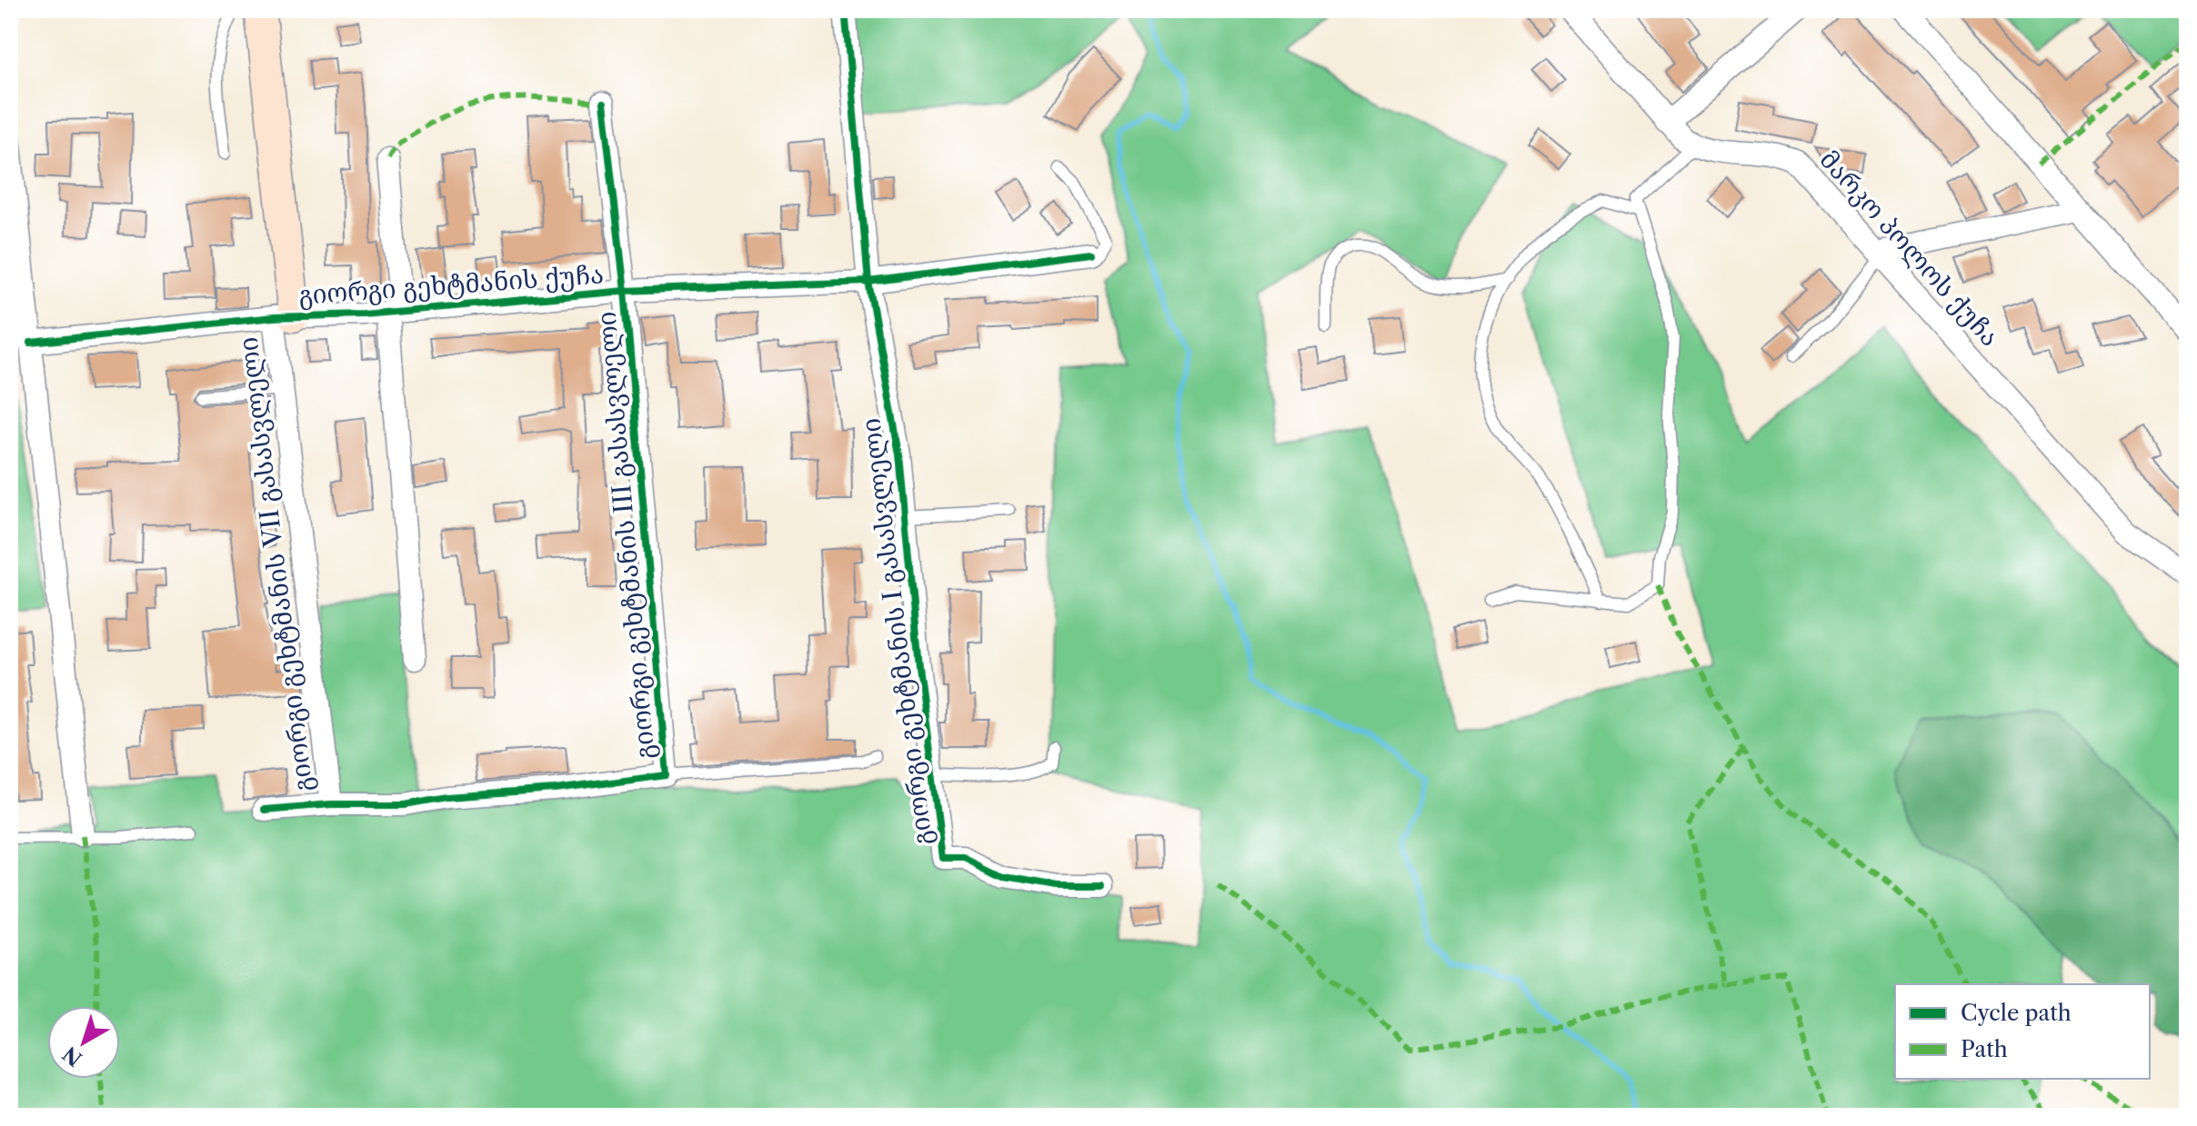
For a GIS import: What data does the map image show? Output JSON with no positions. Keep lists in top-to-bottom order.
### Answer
{
  "streets": {
    "street": [
      "მარკო პოლოს ქუჩა",
      "გიორგი გეხტმანის ქუჩა",
      "გიორგი გეხტმანის III გასასვლელი",
      "გიორგი გეხტმანის VII გასასვლელი",
      "გიორგი გეხტმანის I გასასვლელი"
    ]
  },
  "crossings": [
    ["გიორგი გეხტმანის ქუჩა", "გიორგი გეხტმანის III გასასვლელი"],
    ["გიორგი გეხტმანის ქუჩა", "გიორგი გეხტმანის VII გასასვლელი"],
    ["გიორგი გეხტმანის ქუჩა", "გიორგი გეხტმანის I გასასვლელი"]
  ],
  "legend": ["Cycle path", "Path"],
  "north": "bottom left"
}
